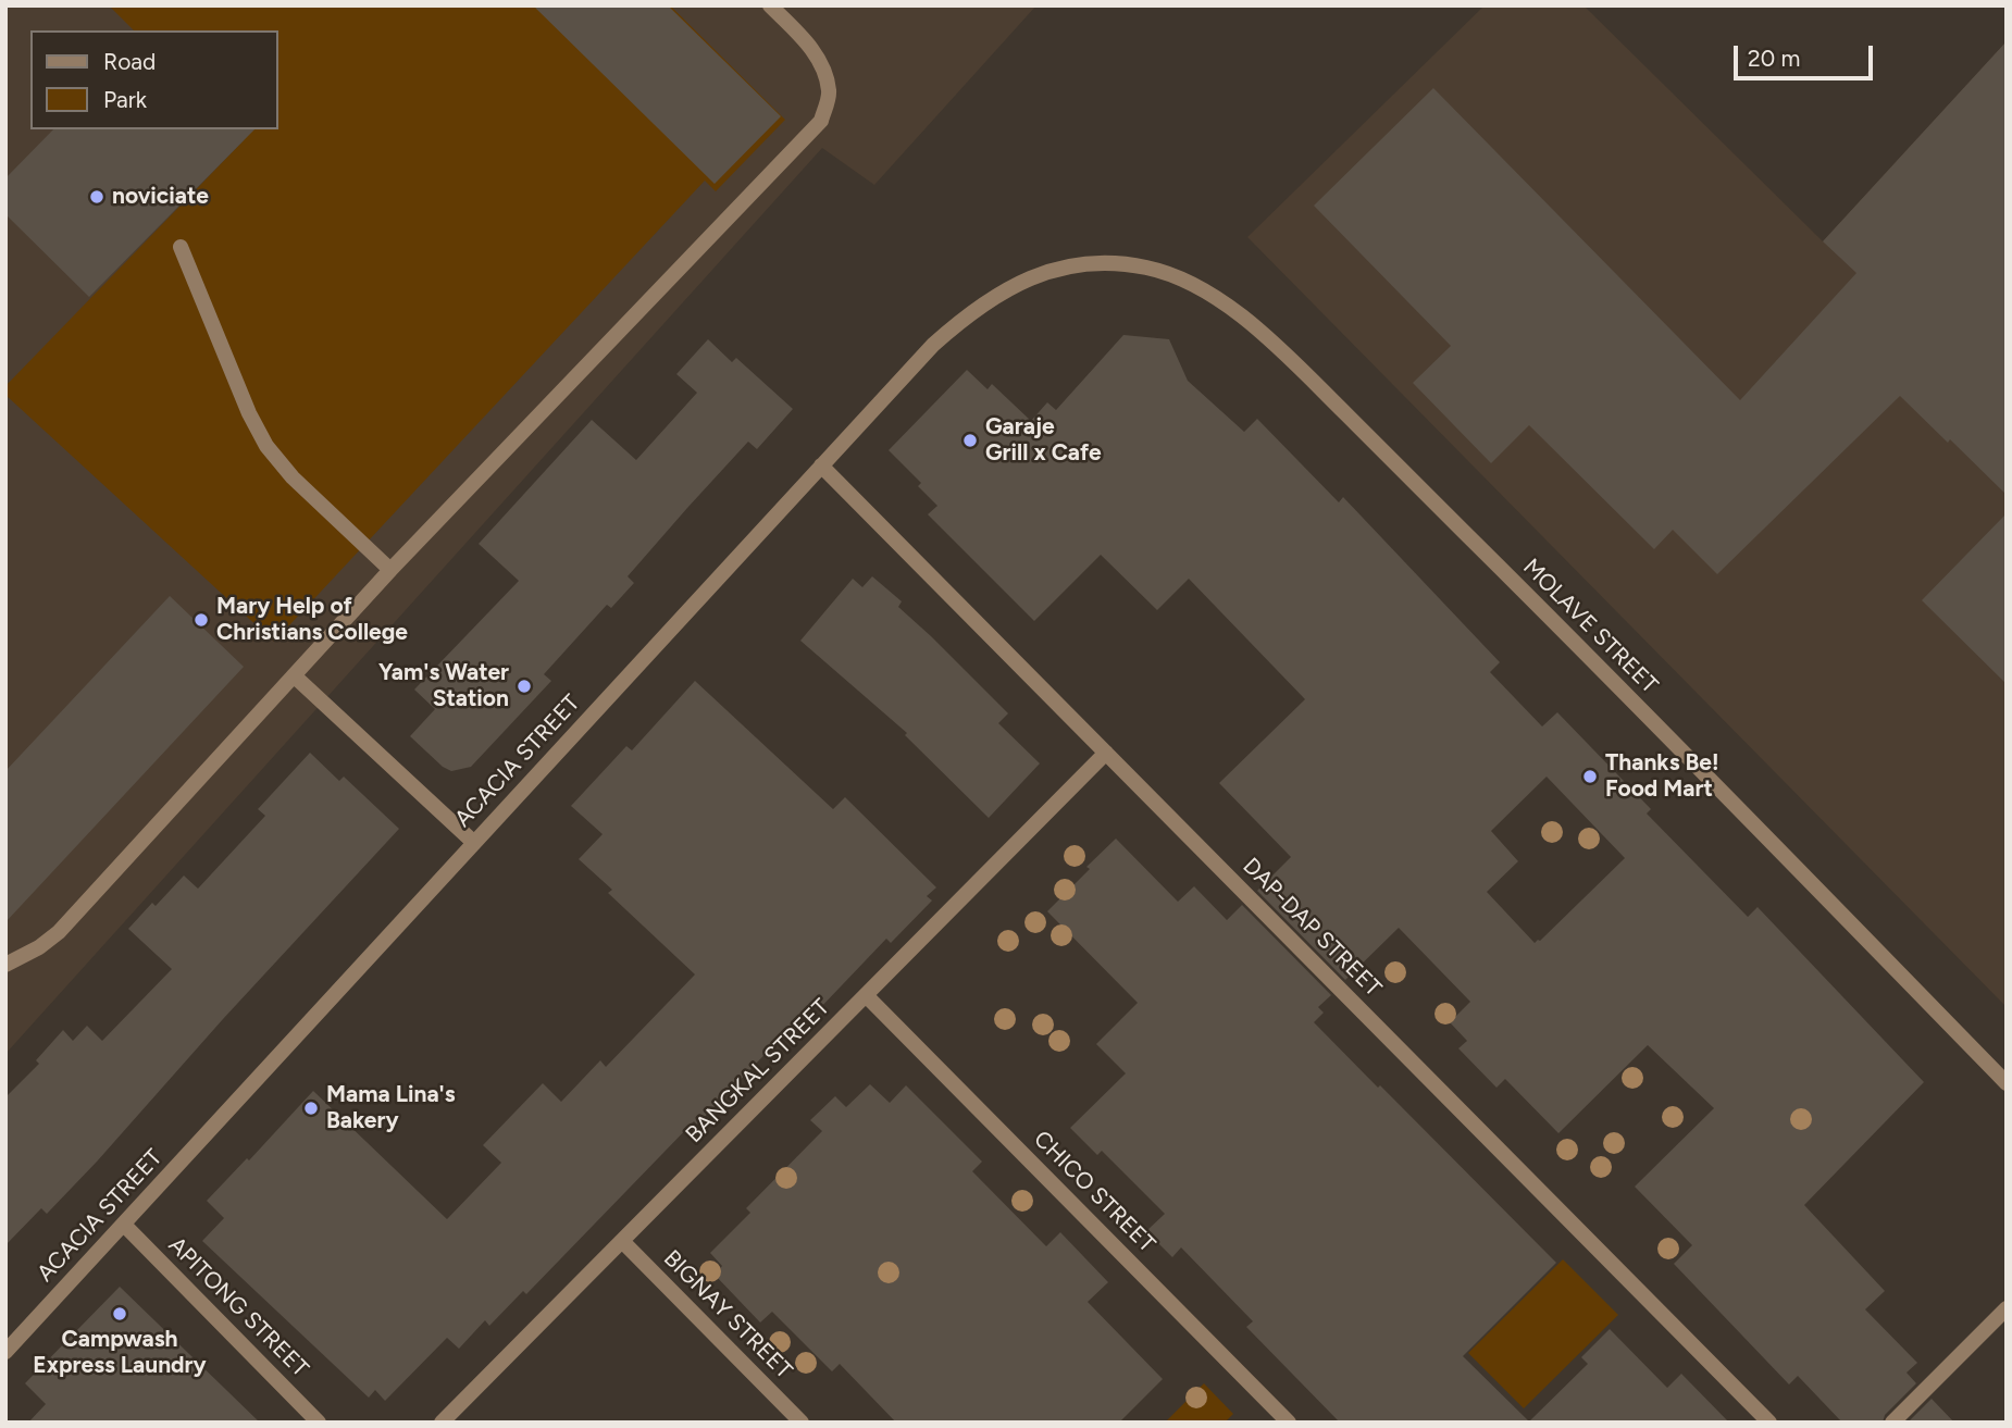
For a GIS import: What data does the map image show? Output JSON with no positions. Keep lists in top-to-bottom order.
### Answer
{
  "streets": {
    "street": [
      "MOLAVE STREET",
      "ACACIA STREET",
      "DAP-DAP STREET",
      "BANGKAL STREET",
      "CHICO STREET",
      "APITONG STREET",
      "BIGNAY STREET"
    ]
  },
  "crossings": [
    ["MOLAVE STREET", "ACACIA STREET"],
    ["ACACIA STREET", "DAP-DAP STREET"],
    ["ACACIA STREET", "APITONG STREET"],
    ["DAP-DAP STREET", "BANGKAL STREET"],
    ["BANGKAL STREET", "CHICO STREET"],
    ["BANGKAL STREET", "BIGNAY STREET"]
  ],
  "places": [
    "noviciate",
    "Garaje Grill x Cafe",
    "Mary Help of Christians College",
    "Yam's Water Station",
    "Thanks Be! Food Mart",
    "Mama Lina's Bakery",
    "Campwash Express Laundry"
  ],
  "legend": ["Road", "Park"],
  "scale_bar": "20 m"
}
